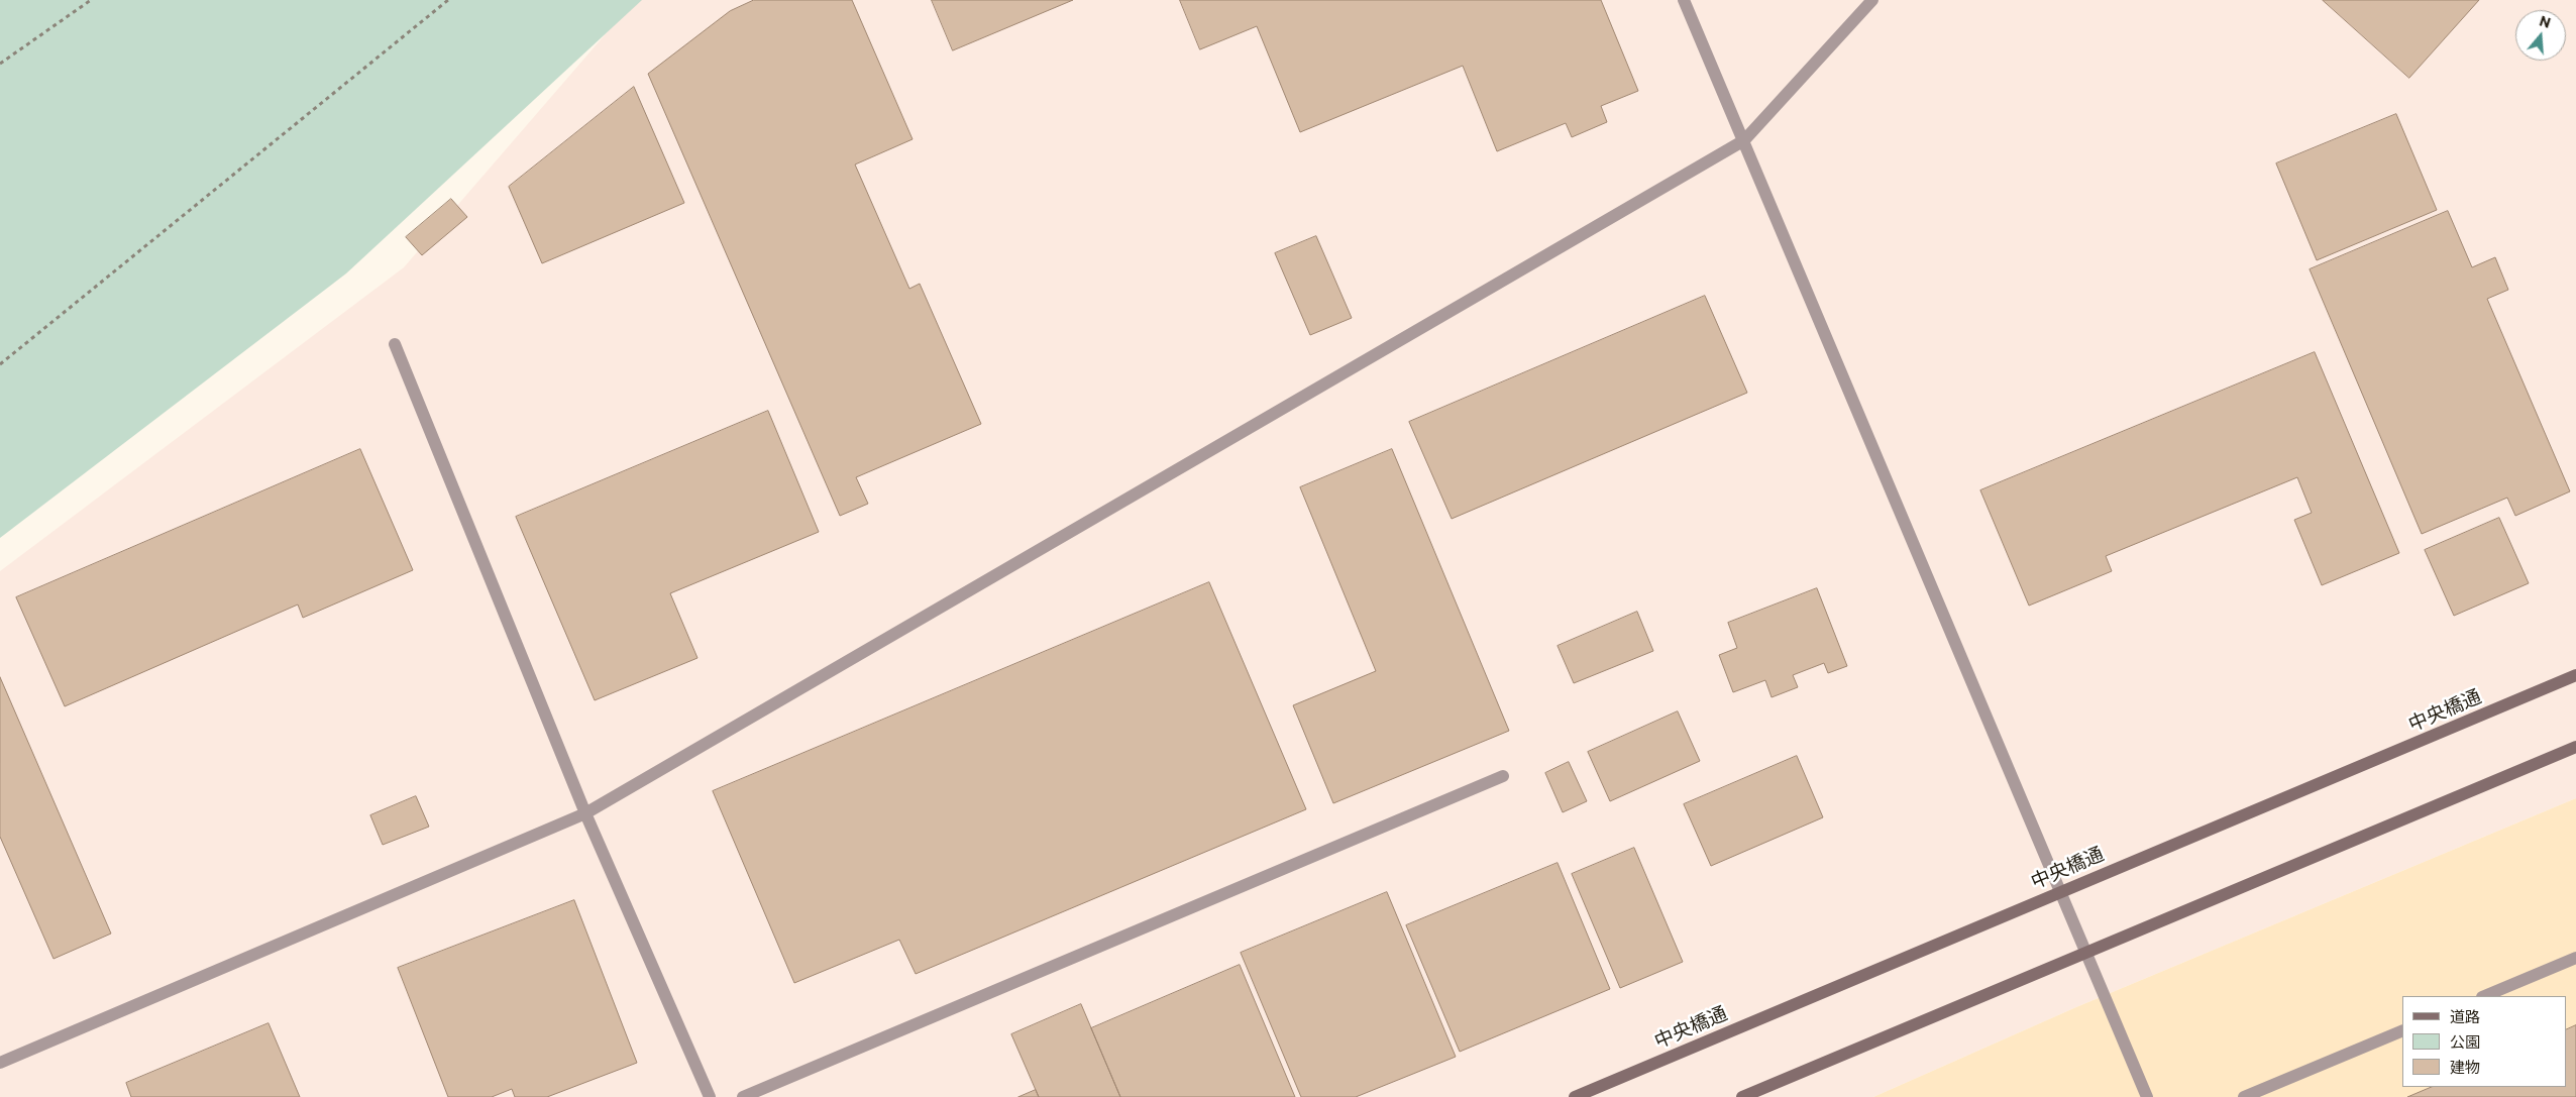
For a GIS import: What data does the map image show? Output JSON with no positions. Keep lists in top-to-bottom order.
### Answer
{
  "streets": {
    "main road": ["中央橋通"]
  },
  "legend": ["道路", "公園", "建物"],
  "north": "top"
}
